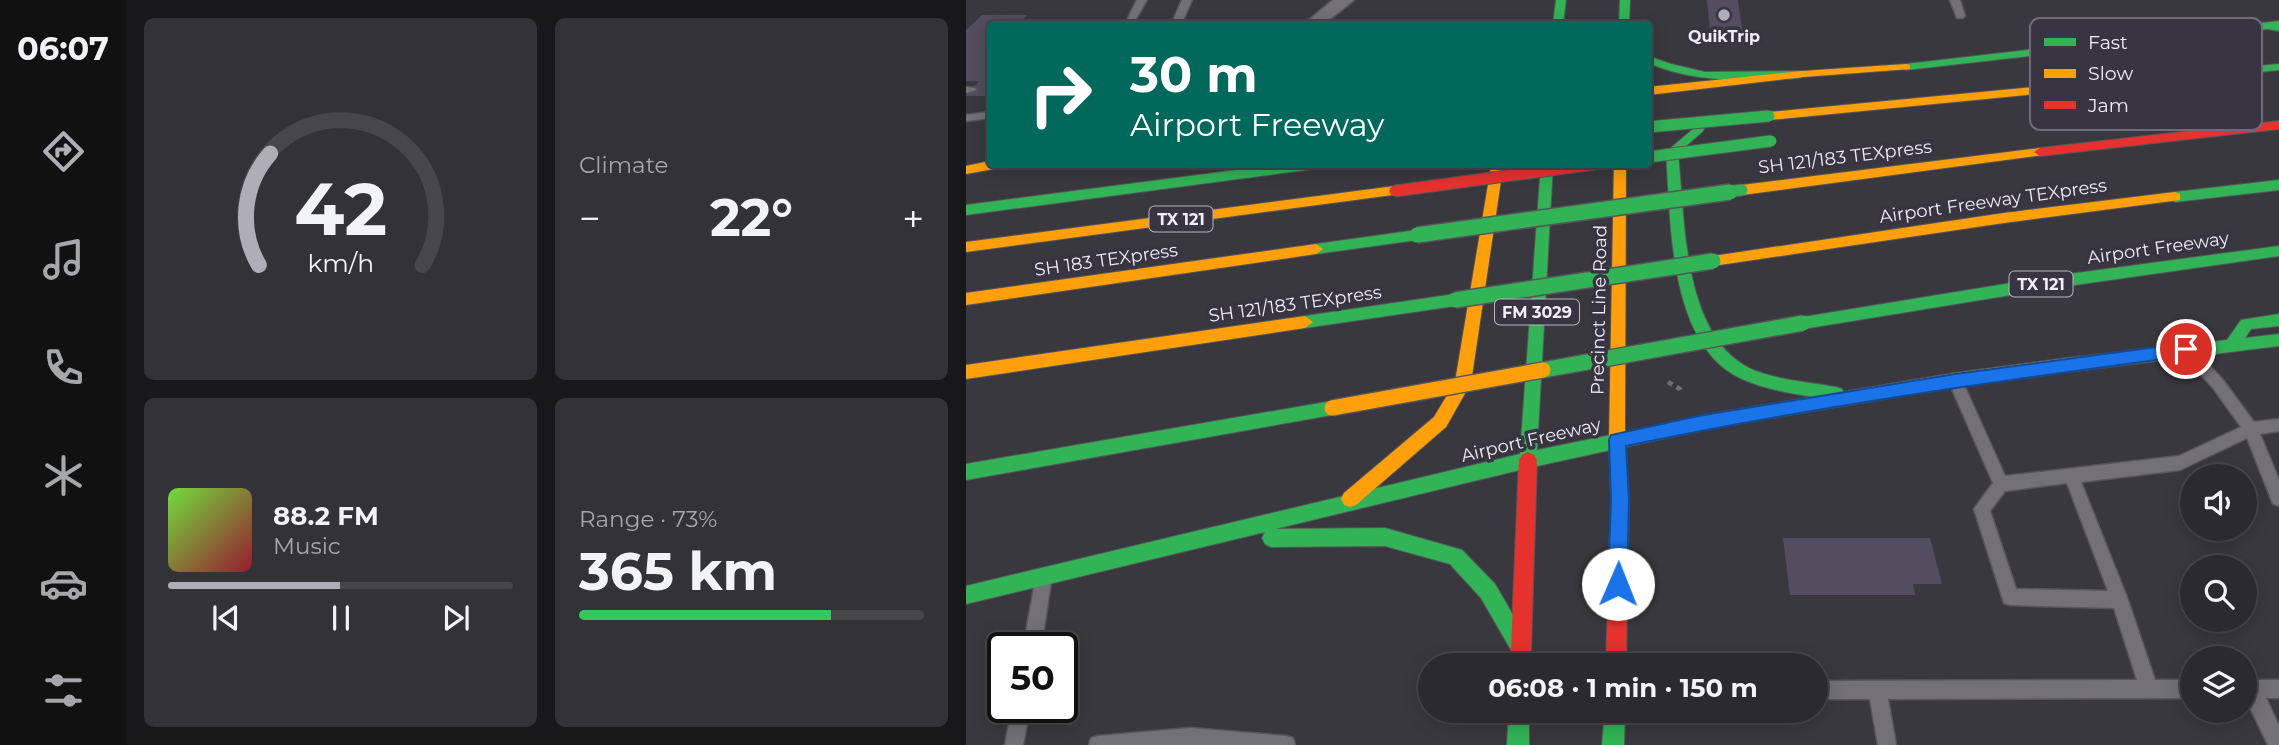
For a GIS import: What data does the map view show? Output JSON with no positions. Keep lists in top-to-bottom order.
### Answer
{
  "streets": {
    "main road": [
      "SH 121/183 TEXpress",
      "Airport Freeway TEXpress",
      "TX 121",
      "Airport Freeway",
      "SH 183 TEXpress",
      "Precinct Line Road",
      "FM 3029"
    ]
  },
  "crossings": [
    ["SH 121/183 TEXpress", "Airport Freeway TEXpress"],
    ["SH 121/183 TEXpress", "SH 183 TEXpress"],
    ["Airport Freeway", "Precinct Line Road"],
    ["Airport Freeway", "FM 3029"]
  ],
  "places": ["QuikTrip"],
  "legend": ["Fast", "Slow", "Jam"],
  "page": {
    "tabs": "06:07",
    "tile": [
      "Climate",
      ["Range · 73%", "365 km"]
    ],
    "turn": ["30 m", "Airport Freeway"],
    "heat": ["−", "22°", "+"],
    "song": ["88.2 FM", "Music"],
    "limit": "50",
    "trip": "06:08 · 1 min · 150 m",
    "gauge": ["42", "km/h"]
  }
}
